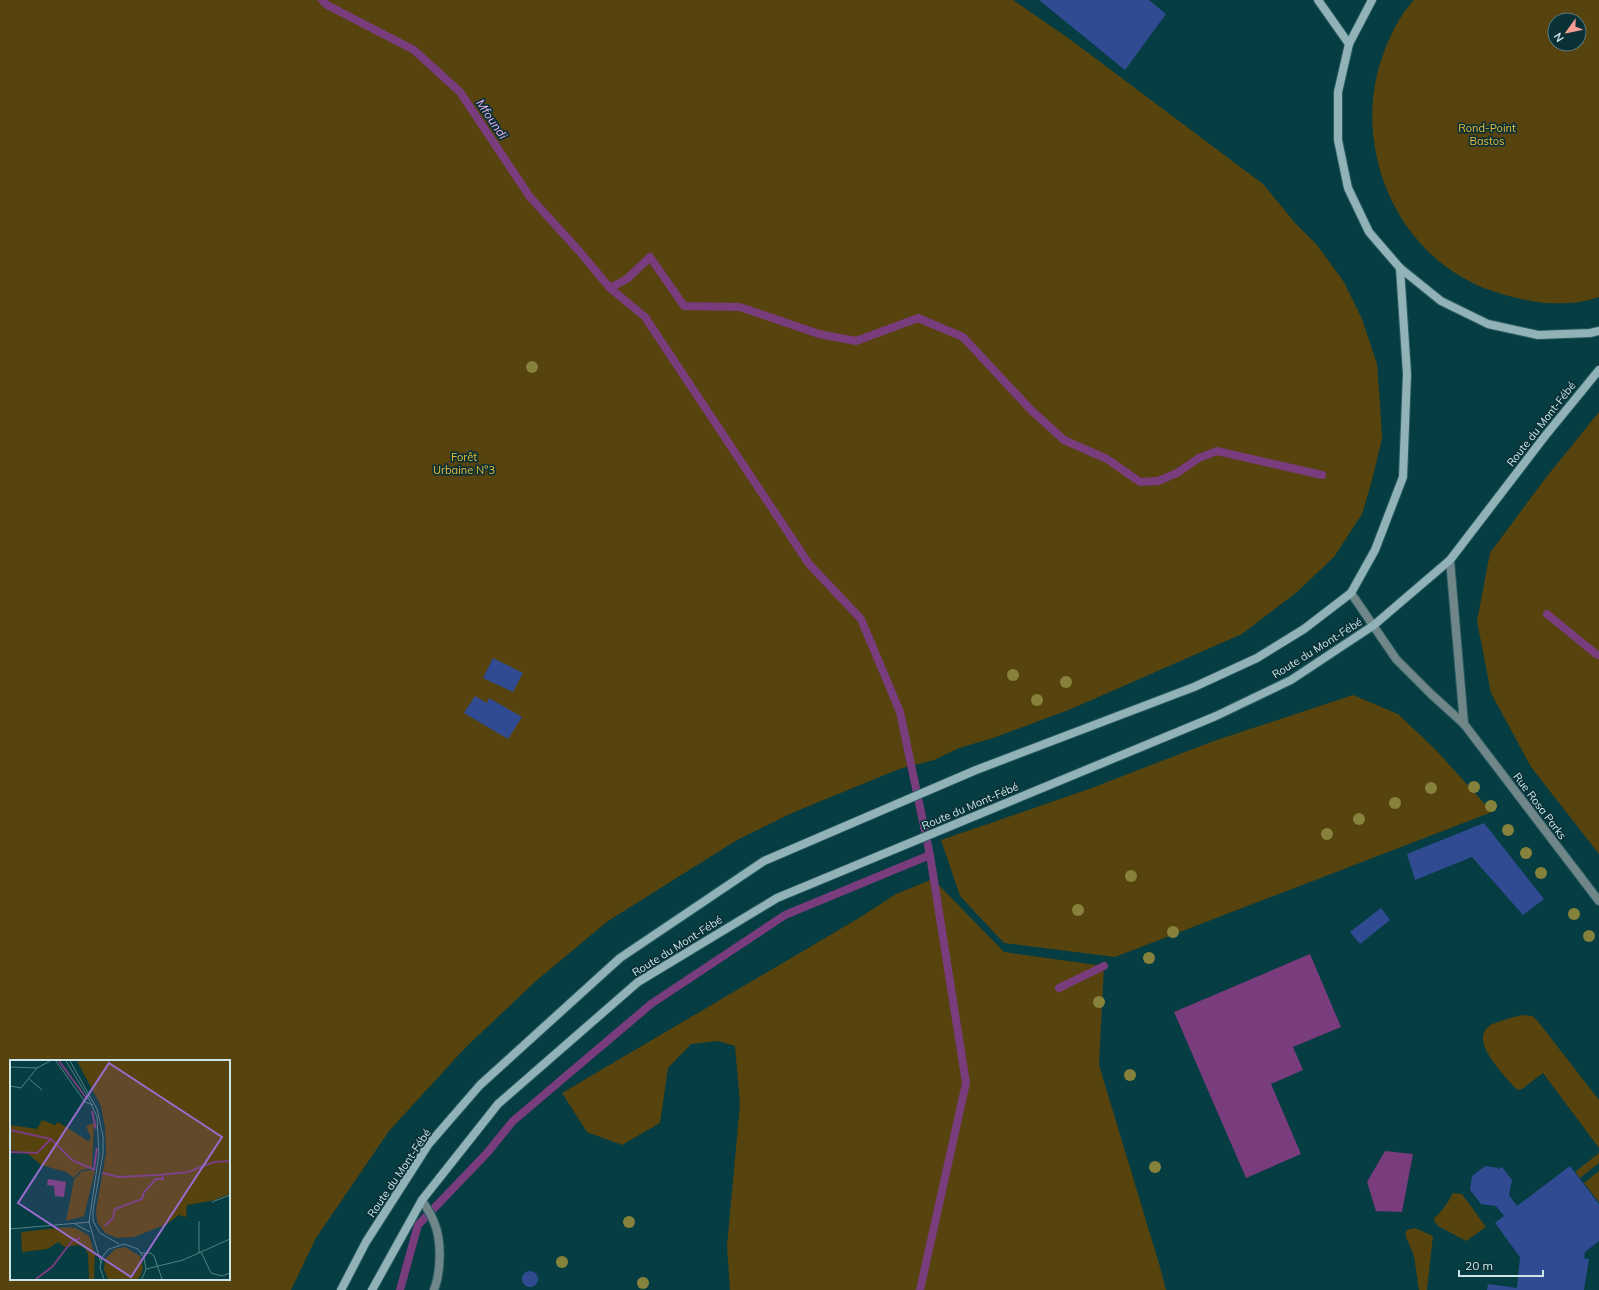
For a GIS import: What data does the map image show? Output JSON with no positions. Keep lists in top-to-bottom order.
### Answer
{
  "streets": {
    "street": ["Route du Mont-Fébé", "Rue Rosa Parks"]
  },
  "crossings": [
    ["Route du Mont-Fébé", "Rue Rosa Parks"]
  ],
  "water": ["Mfoundi"],
  "parks": ["Rond-Point Bastos", "Forêt Urbaine N°3"],
  "scale_bar": "20 m",
  "north": "bottom left"
}
